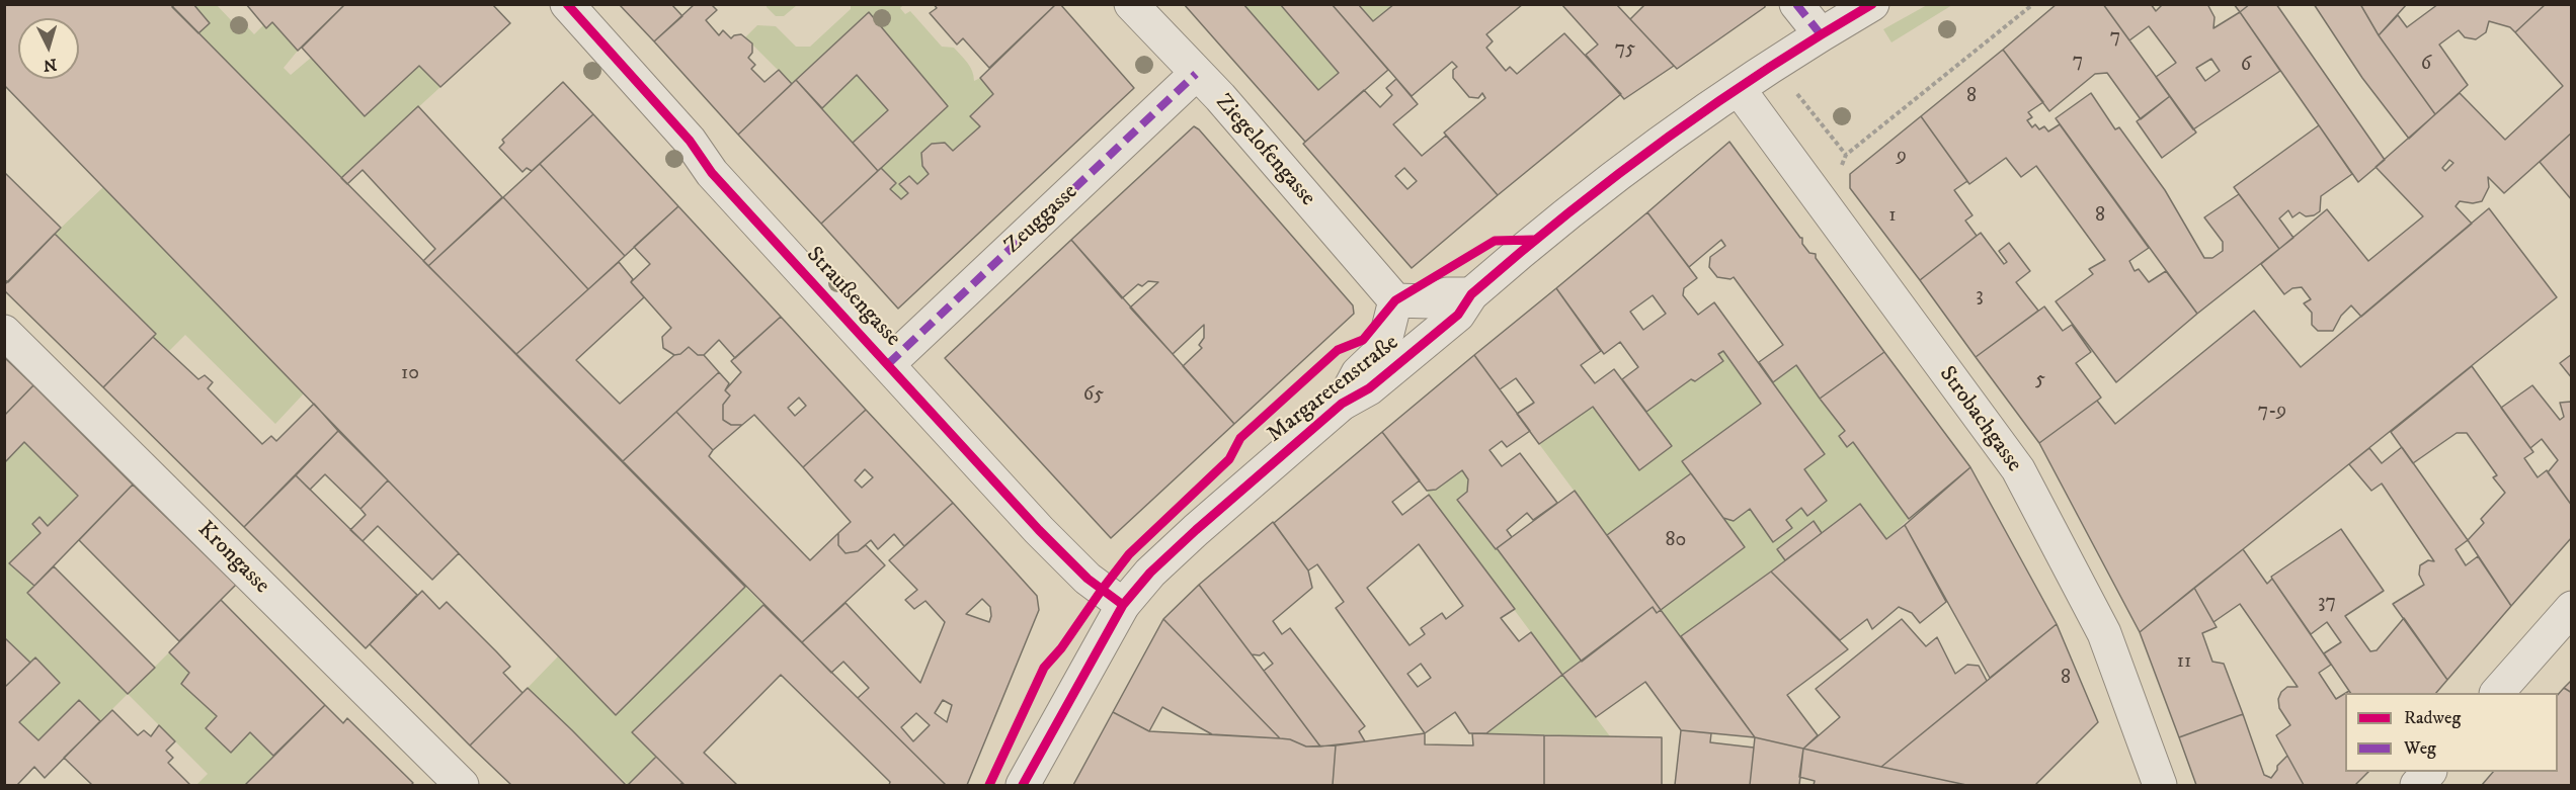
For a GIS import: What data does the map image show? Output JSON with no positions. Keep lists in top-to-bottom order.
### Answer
{
  "streets": {
    "street": [
      "Ziegelofengasse",
      "Zeuggasse",
      "Straußengasse",
      "Margaretenstraße",
      "Strobachgasse",
      "Krongasse"
    ]
  },
  "crossings": [
    ["Ziegelofengasse", "Zeuggasse"],
    ["Ziegelofengasse", "Margaretenstraße"],
    ["Zeuggasse", "Straußengasse"],
    ["Straußengasse", "Margaretenstraße"],
    ["Margaretenstraße", "Strobachgasse"]
  ],
  "house_numbers": [
    "7",
    "75",
    "7",
    "6",
    "6",
    "8",
    "9",
    "1",
    "8",
    "3",
    "10",
    "5",
    "65",
    "7-9",
    "80",
    "37",
    "11",
    "8"
  ],
  "legend": ["Radweg", "Weg"],
  "north": "bottom"
}
